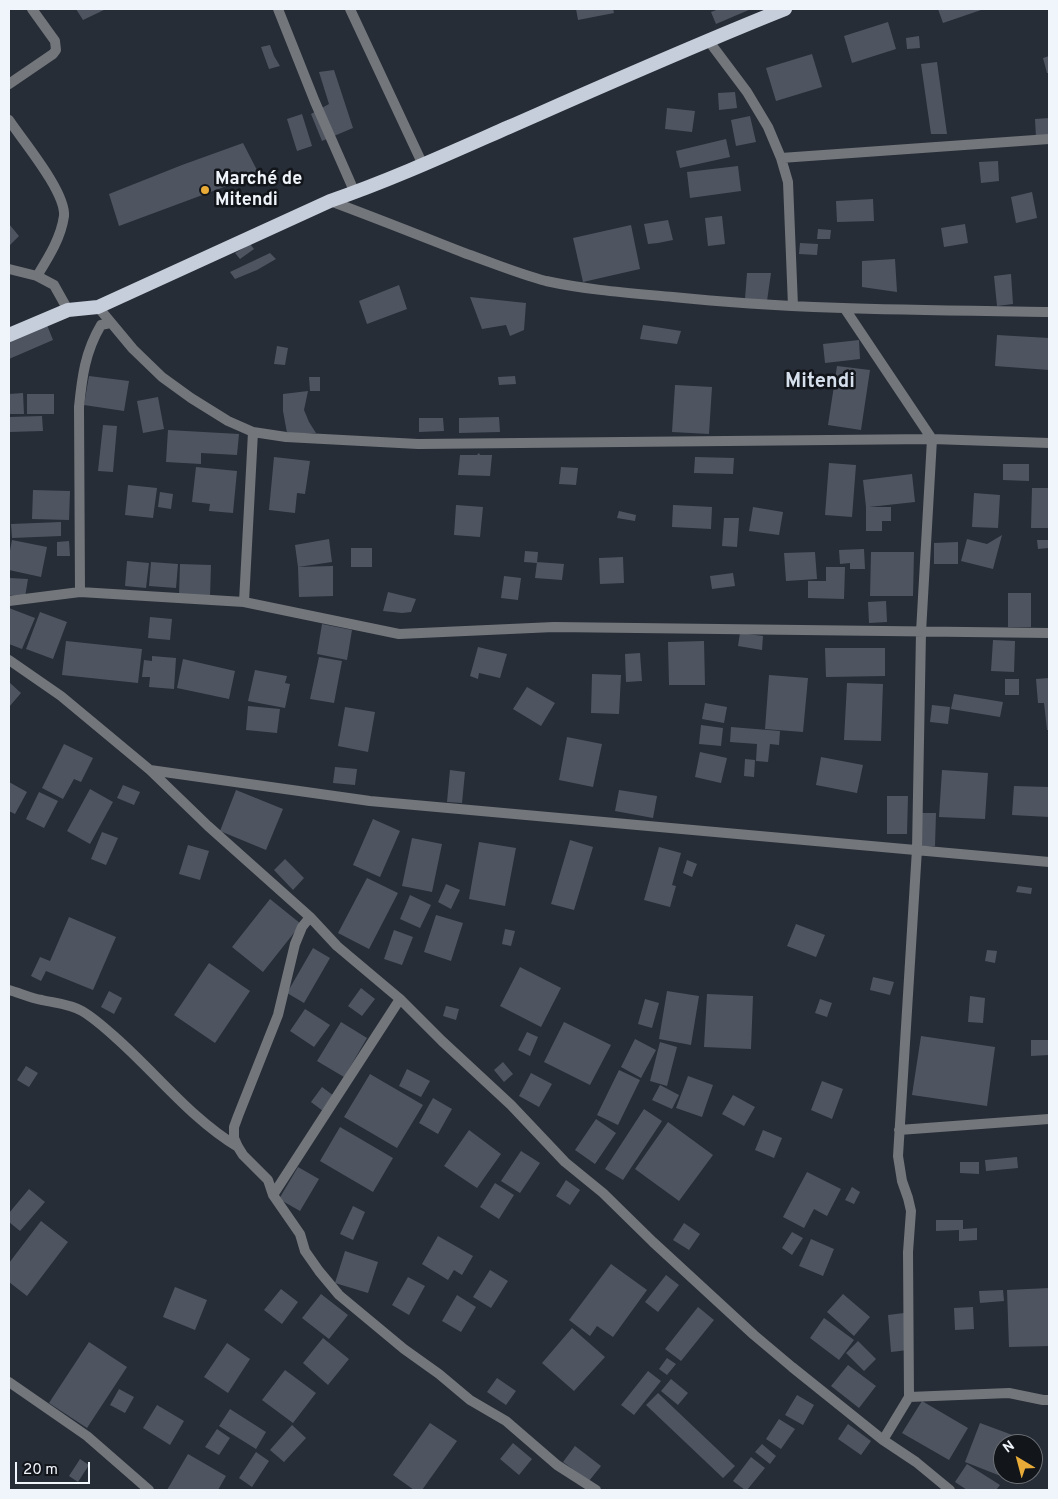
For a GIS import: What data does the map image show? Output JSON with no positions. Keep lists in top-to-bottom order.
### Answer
{
  "districts": ["Mitendi"],
  "places": ["Marché de Mitendi"],
  "scale_bar": "20 m",
  "north": "top left"
}
